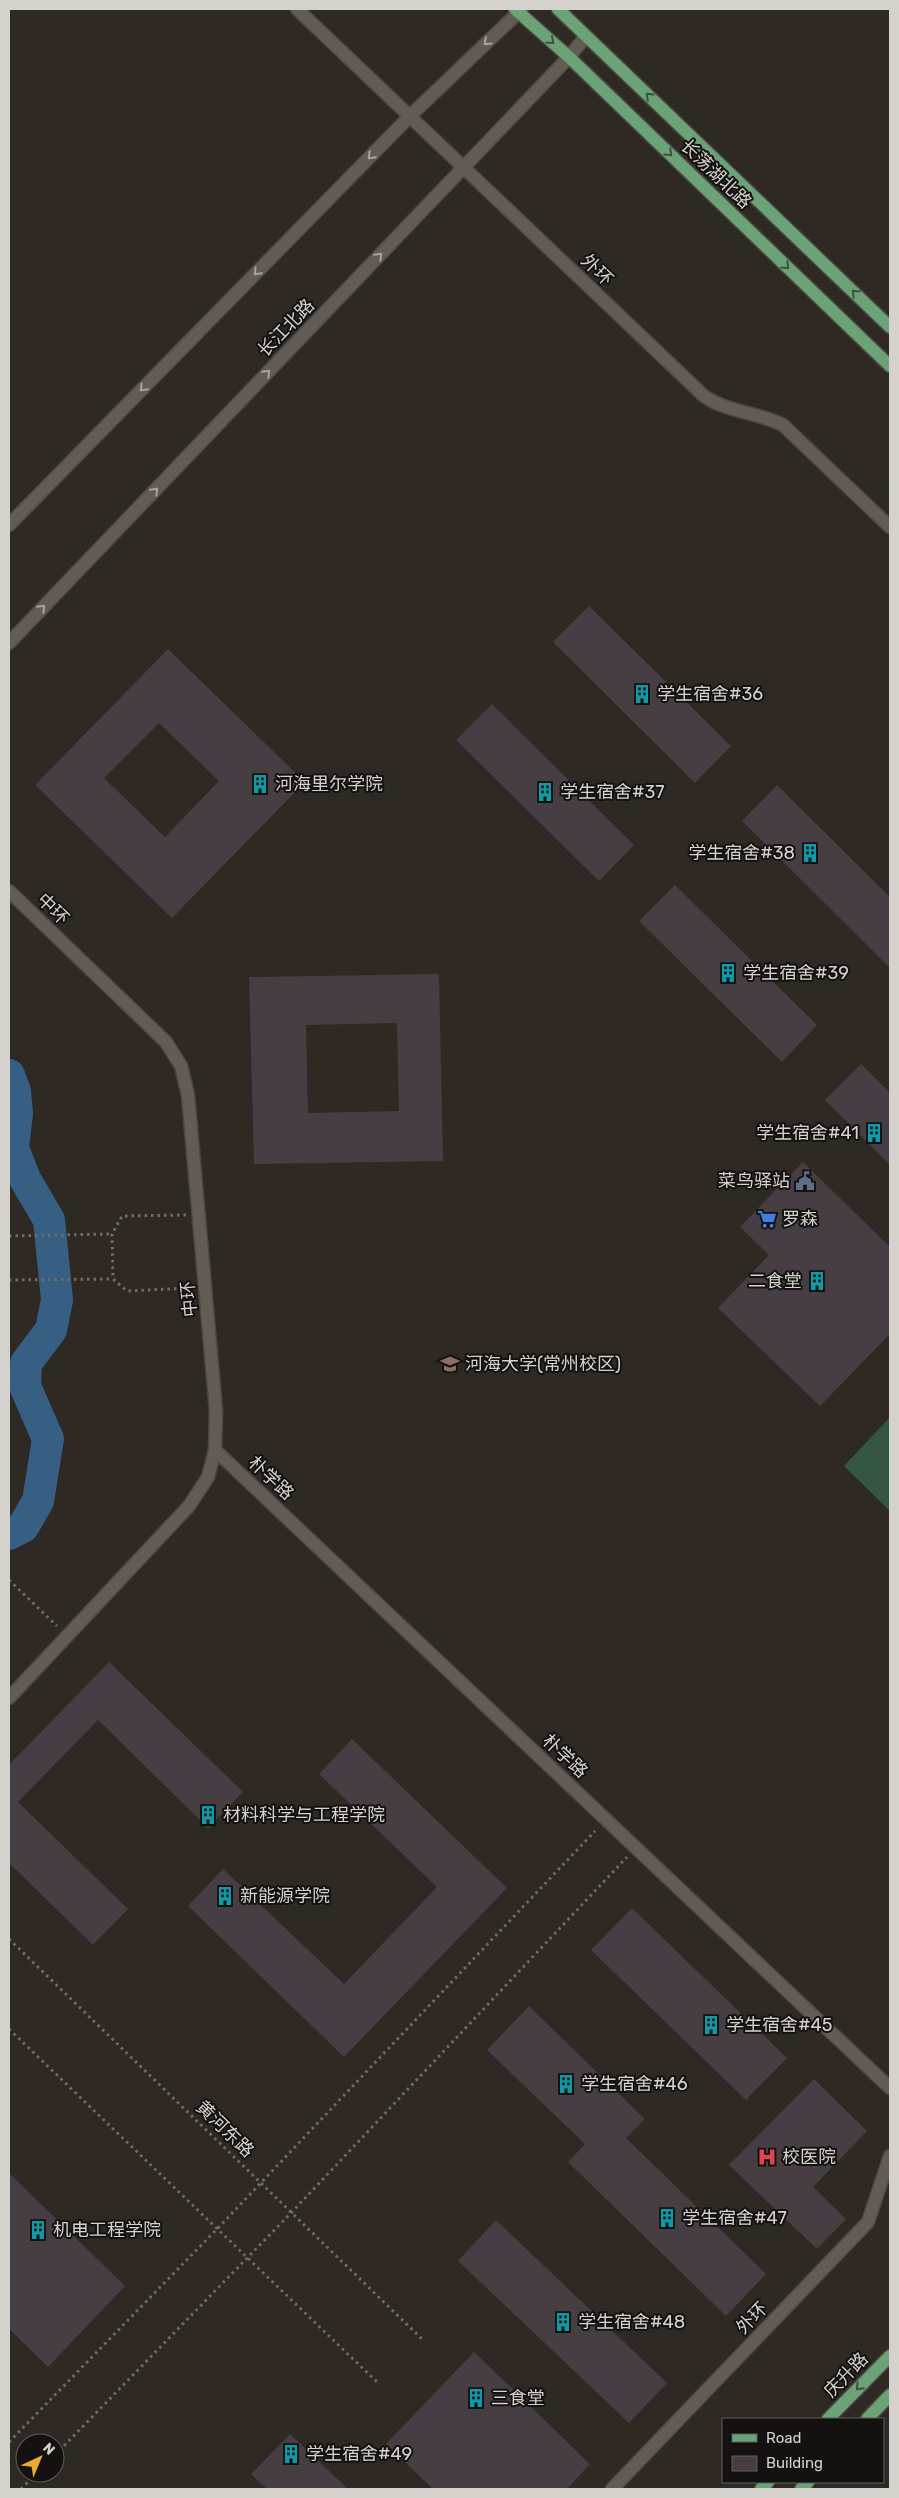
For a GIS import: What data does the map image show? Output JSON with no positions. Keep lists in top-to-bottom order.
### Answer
{
  "streets": {
    "main road": ["长荡湖北路", "庆升路"],
    "lane": [
      "外环",
      "长江北路",
      "中环",
      "朴学路"
    ],
    "path": ["黄河东路"]
  },
  "crossings": [
    ["长荡湖北路", "长江北路"],
    ["外环", "长江北路"],
    ["中环", "朴学路"]
  ],
  "places": {
    "building": [
      "学生宿舍#36",
      "河海里尔学院",
      "学生宿舍#37",
      "学生宿舍#38",
      "学生宿舍#39",
      "学生宿舍#41",
      "二食堂",
      "材料科学与工程学院",
      "新能源学院",
      "学生宿舍#45",
      "学生宿舍#46",
      "学生宿舍#47",
      "机电工程学院",
      "学生宿舍#48",
      "三食堂",
      "学生宿舍#49"
    ],
    "public building": ["菜鸟驿站"],
    "supermarket": ["罗森"],
    "school or university": ["河海大学(常州校区)"],
    "hospital": ["校医院"]
  },
  "legend": ["Road", "Building"],
  "north": "top right"
}
